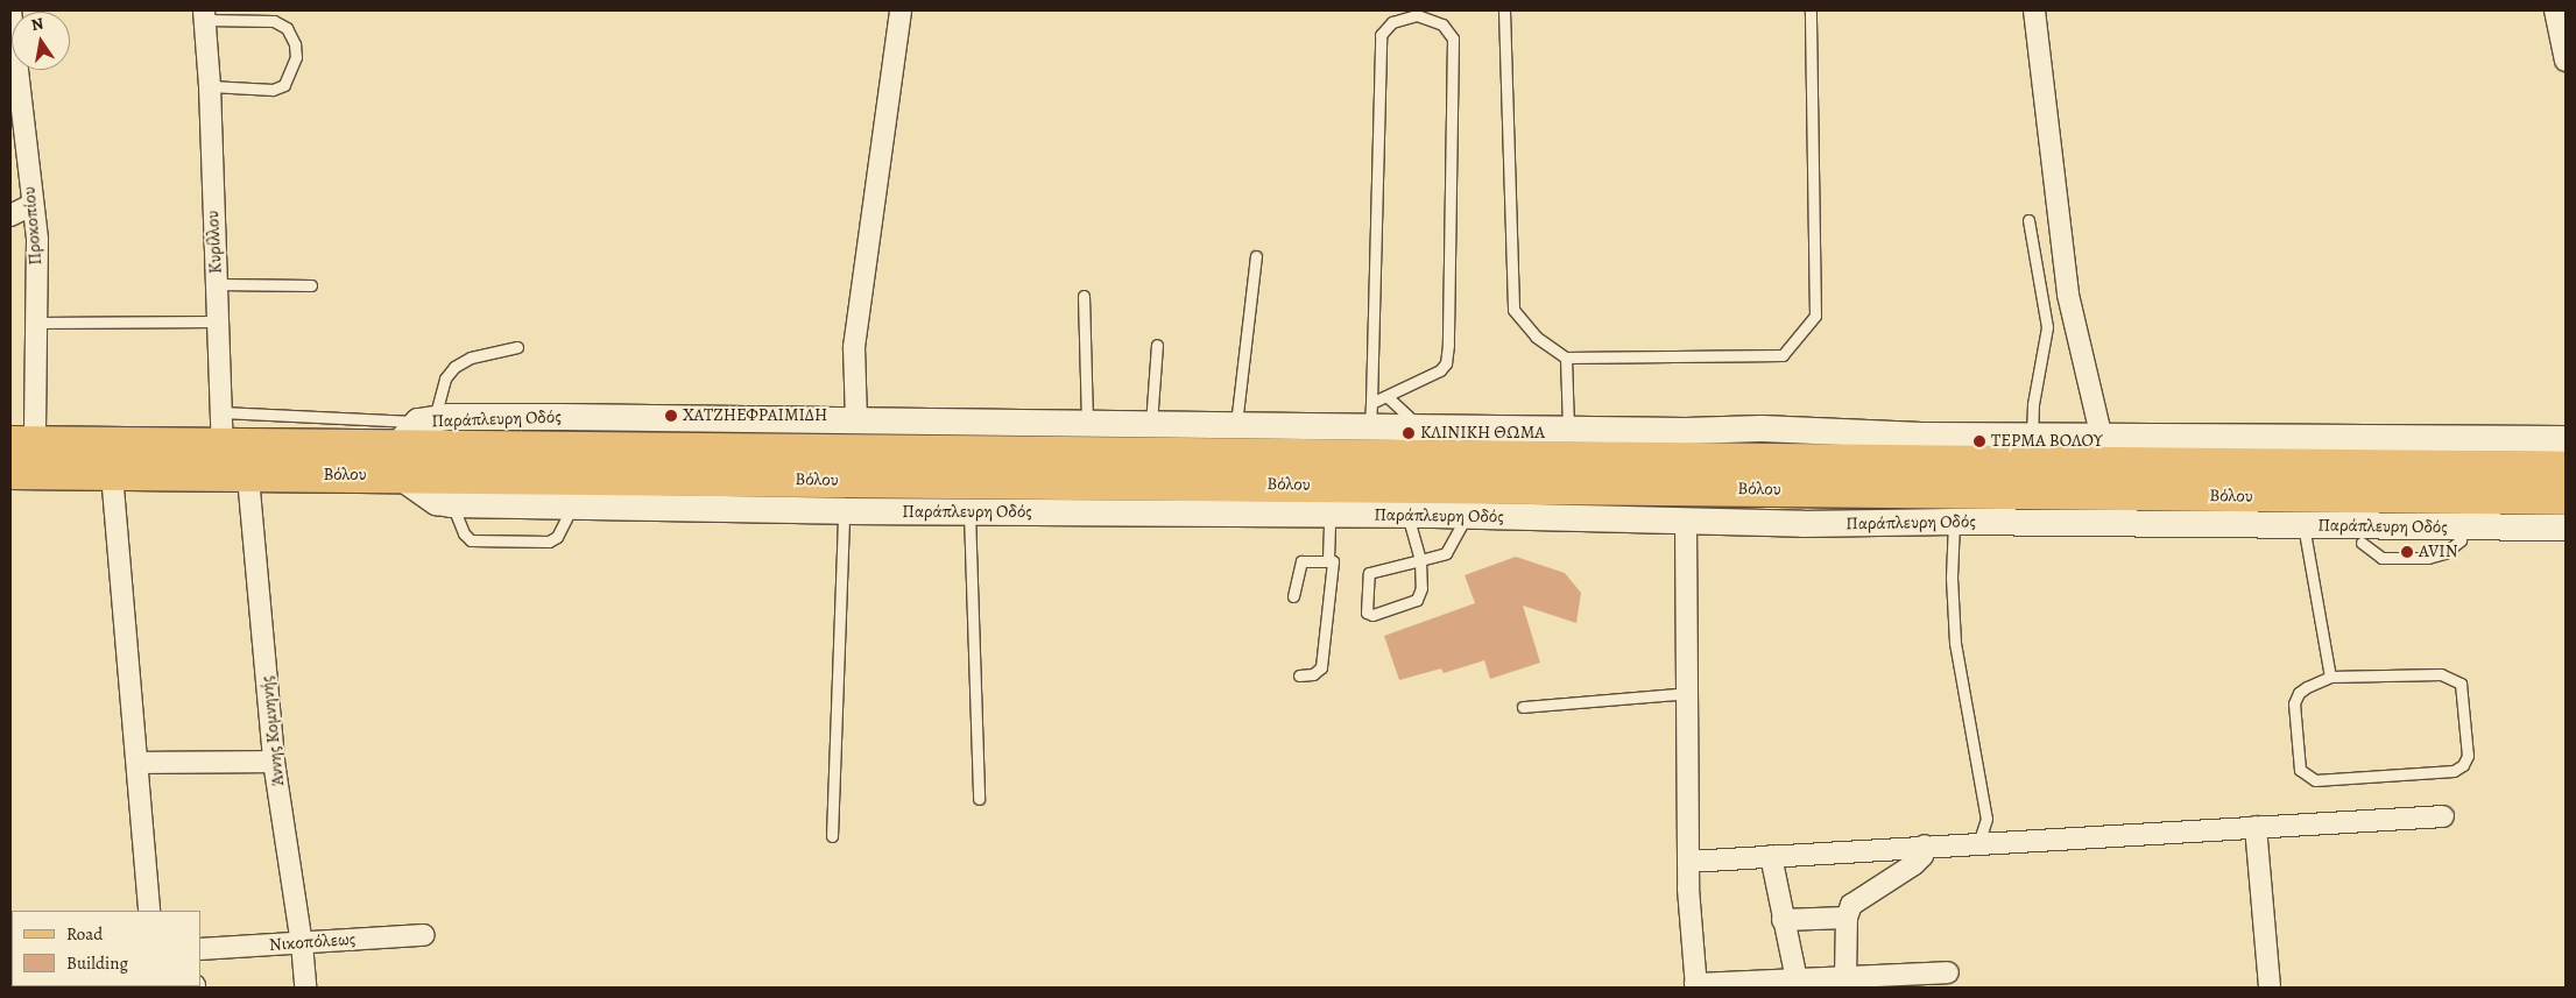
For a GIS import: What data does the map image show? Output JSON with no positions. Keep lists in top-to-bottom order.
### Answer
{
  "streets": {
    "main road": ["Βόλου"],
    "street": [
      "Προκοπίου",
      "Κυρίλλου",
      "Παράπλευρη Οδός",
      "Άννης Κομνηνής",
      "Νικοπόλεως"
    ]
  },
  "crossings": [
    ["Προκοπίου", "Βόλου"],
    ["Κυρίλλου", "Βόλου"],
    ["Κυρίλλου", "Άννης Κομνηνής"],
    ["Παράπλευρη Οδός", "Βόλου"],
    ["Βόλου", "Άννης Κομνηνής"],
    ["Άννης Κομνηνής", "Νικοπόλεως"]
  ],
  "places": [
    "ΧΑΤΖΗΕΦΡΑΙΜΙΔΗ",
    "ΚΛΙΝΙΚΗ ΘΩΜΑ",
    "ΤΕΡΜΑ ΒΟΛΟΥ",
    "AVIN"
  ],
  "legend": ["Road", "Building"],
  "north": "top"
}
